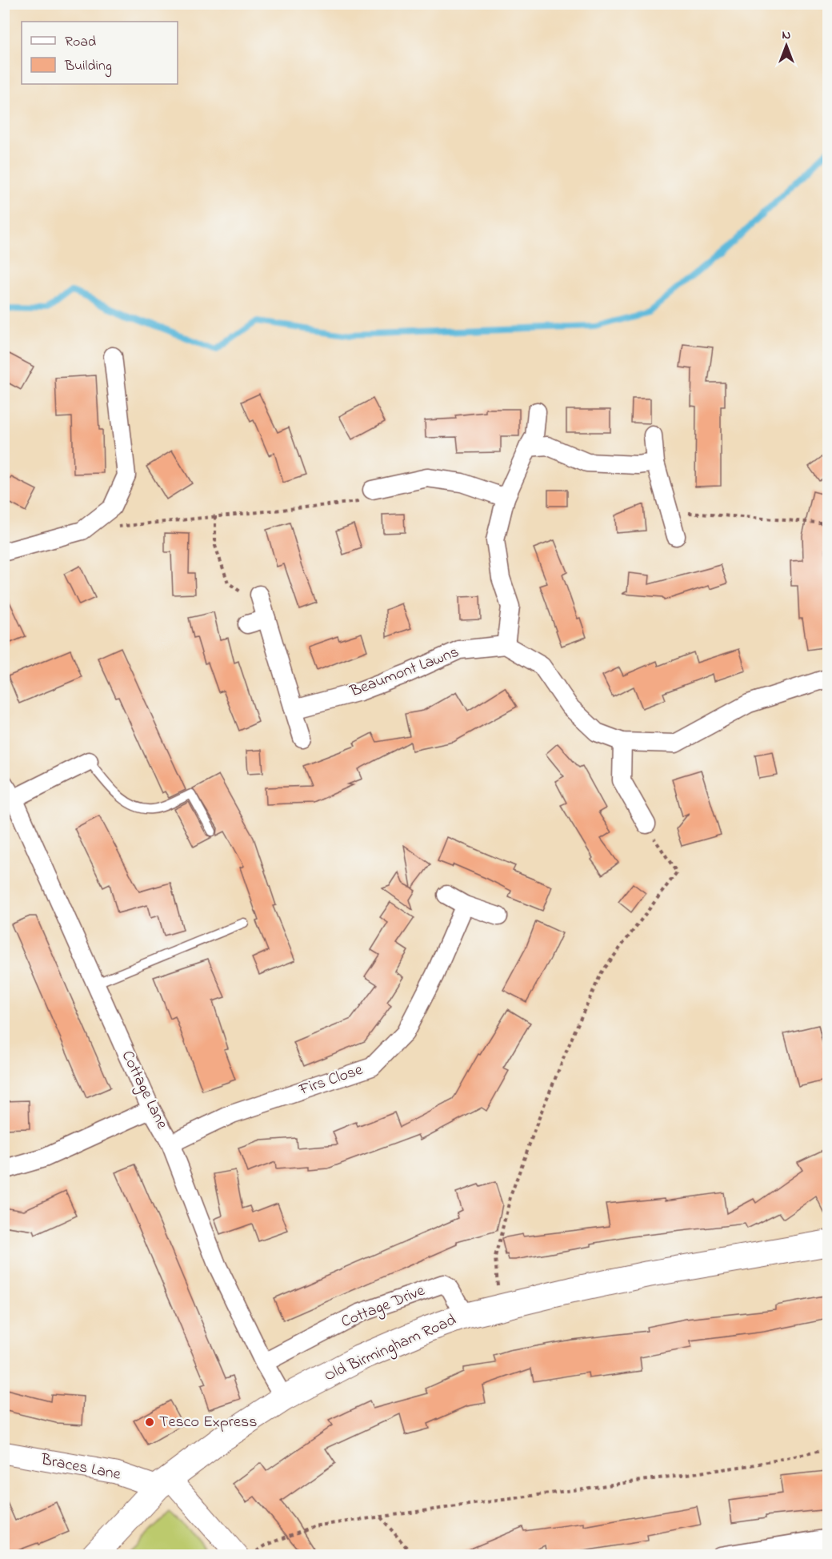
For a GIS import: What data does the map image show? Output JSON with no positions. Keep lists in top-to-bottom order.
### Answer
{
  "streets": {
    "main road": ["Old Birmingham Road"],
    "street": [
      "Beaumont Lawns",
      "Firs Close",
      "Cottage Lane",
      "Cottage Drive",
      "Braces Lane"
    ]
  },
  "crossings": [
    ["Firs Close", "Cottage Lane"],
    ["Cottage Lane", "Cottage Drive"],
    ["Cottage Lane", "Old Birmingham Road"],
    ["Cottage Drive", "Old Birmingham Road"],
    ["Old Birmingham Road", "Braces Lane"]
  ],
  "places": ["Tesco Express"],
  "legend": ["Road", "Building"],
  "north": "top"
}
